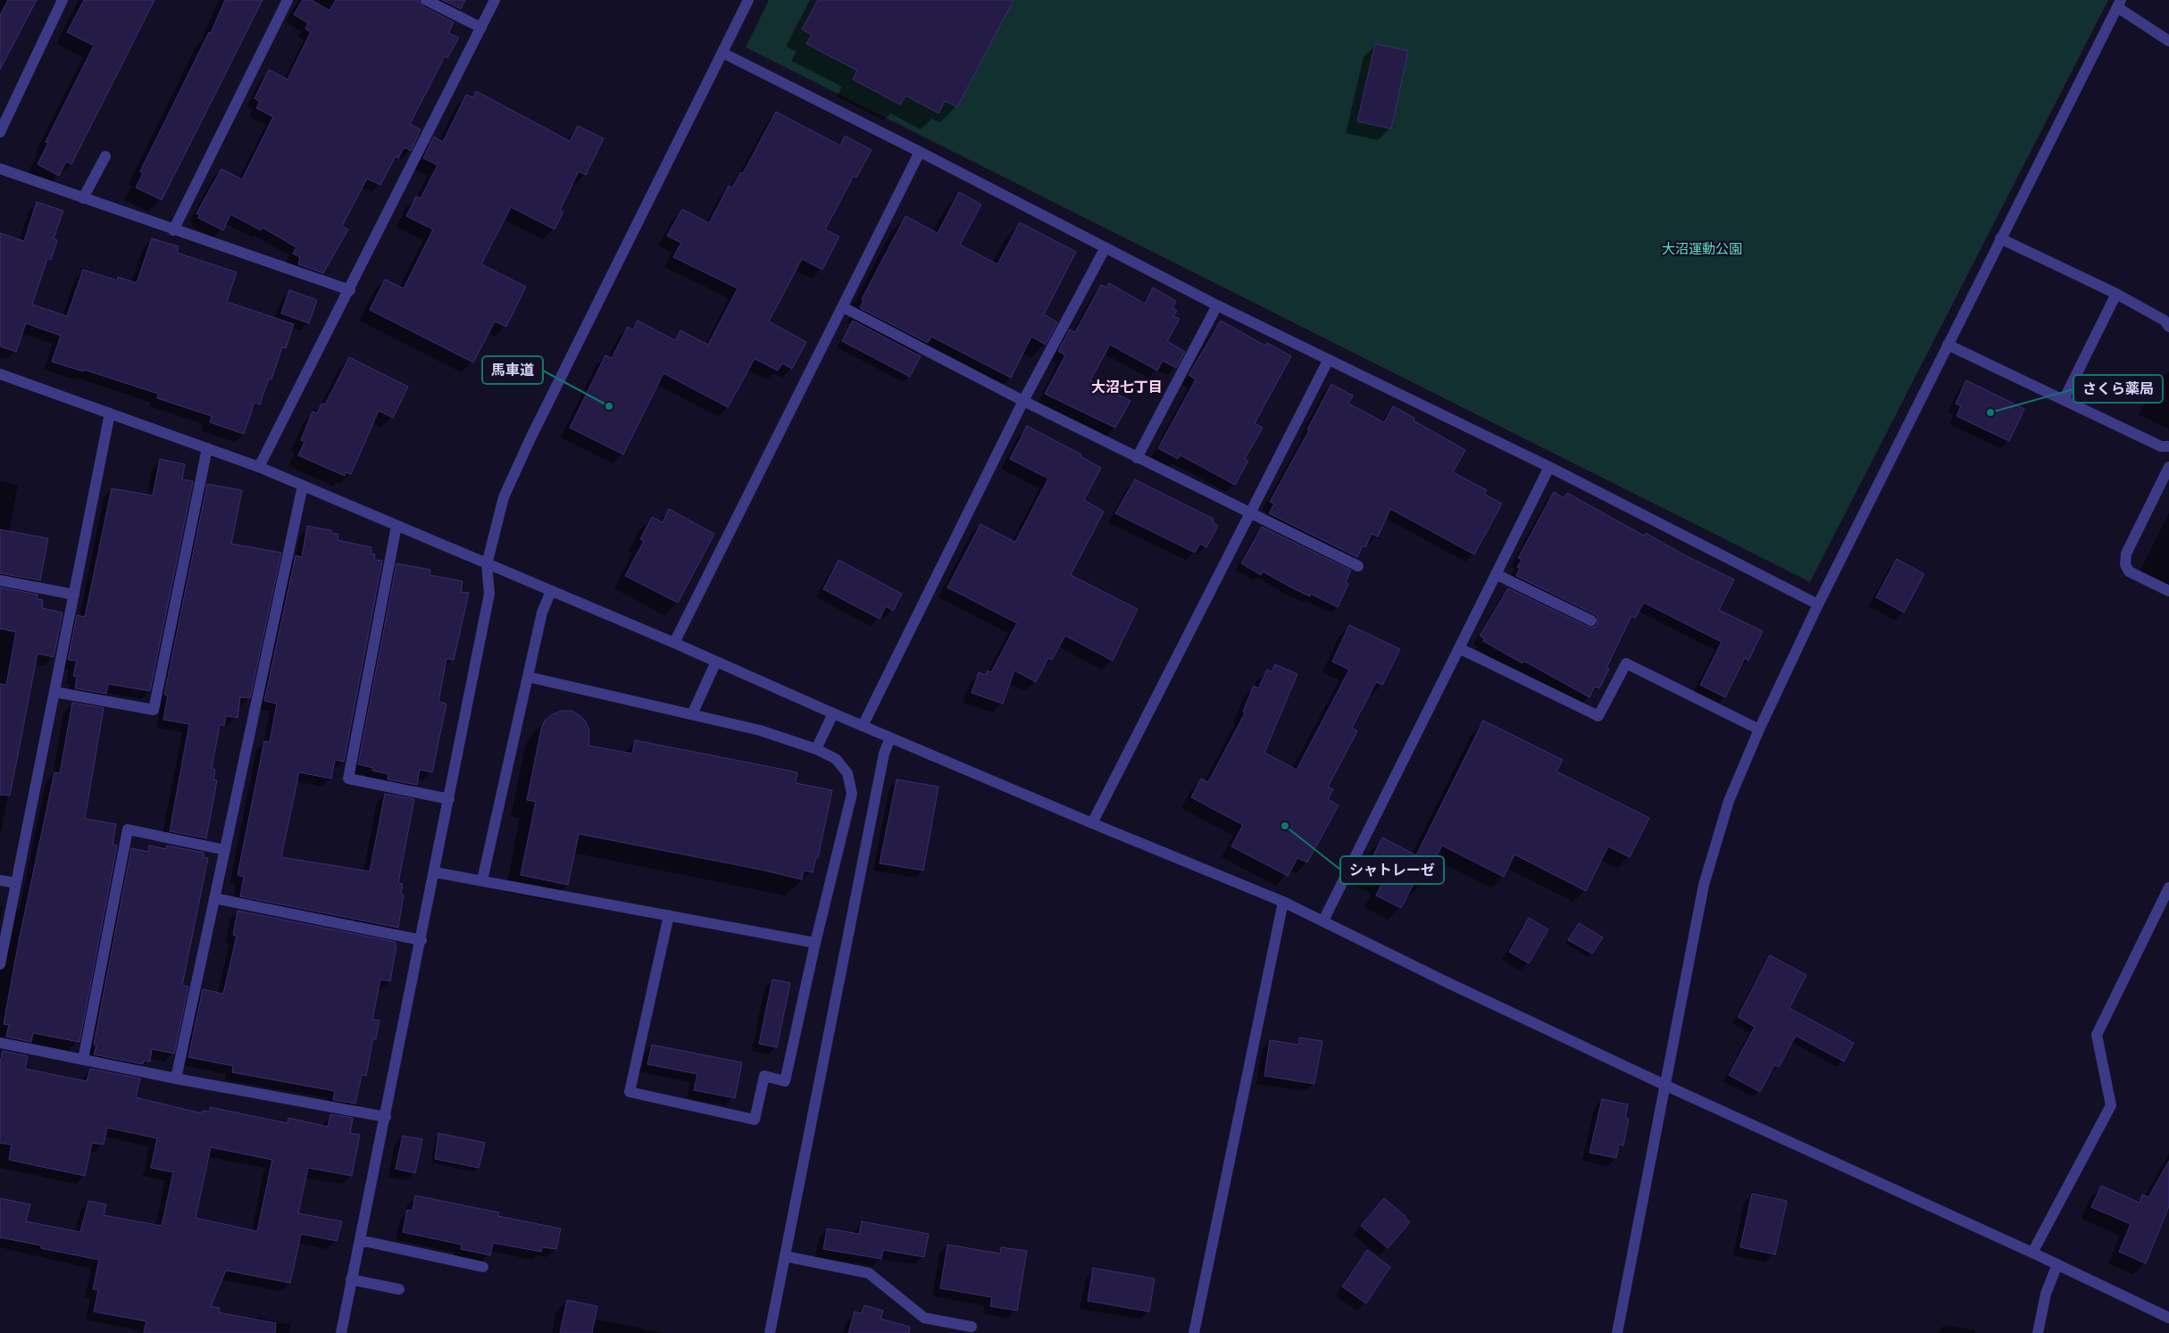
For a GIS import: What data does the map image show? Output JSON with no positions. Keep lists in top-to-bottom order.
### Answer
{
  "districts": ["大沼七丁目"],
  "parks": ["大沼運動公園"],
  "places": ["馬車道", "さくら薬局", "シャトレーゼ"]
}
